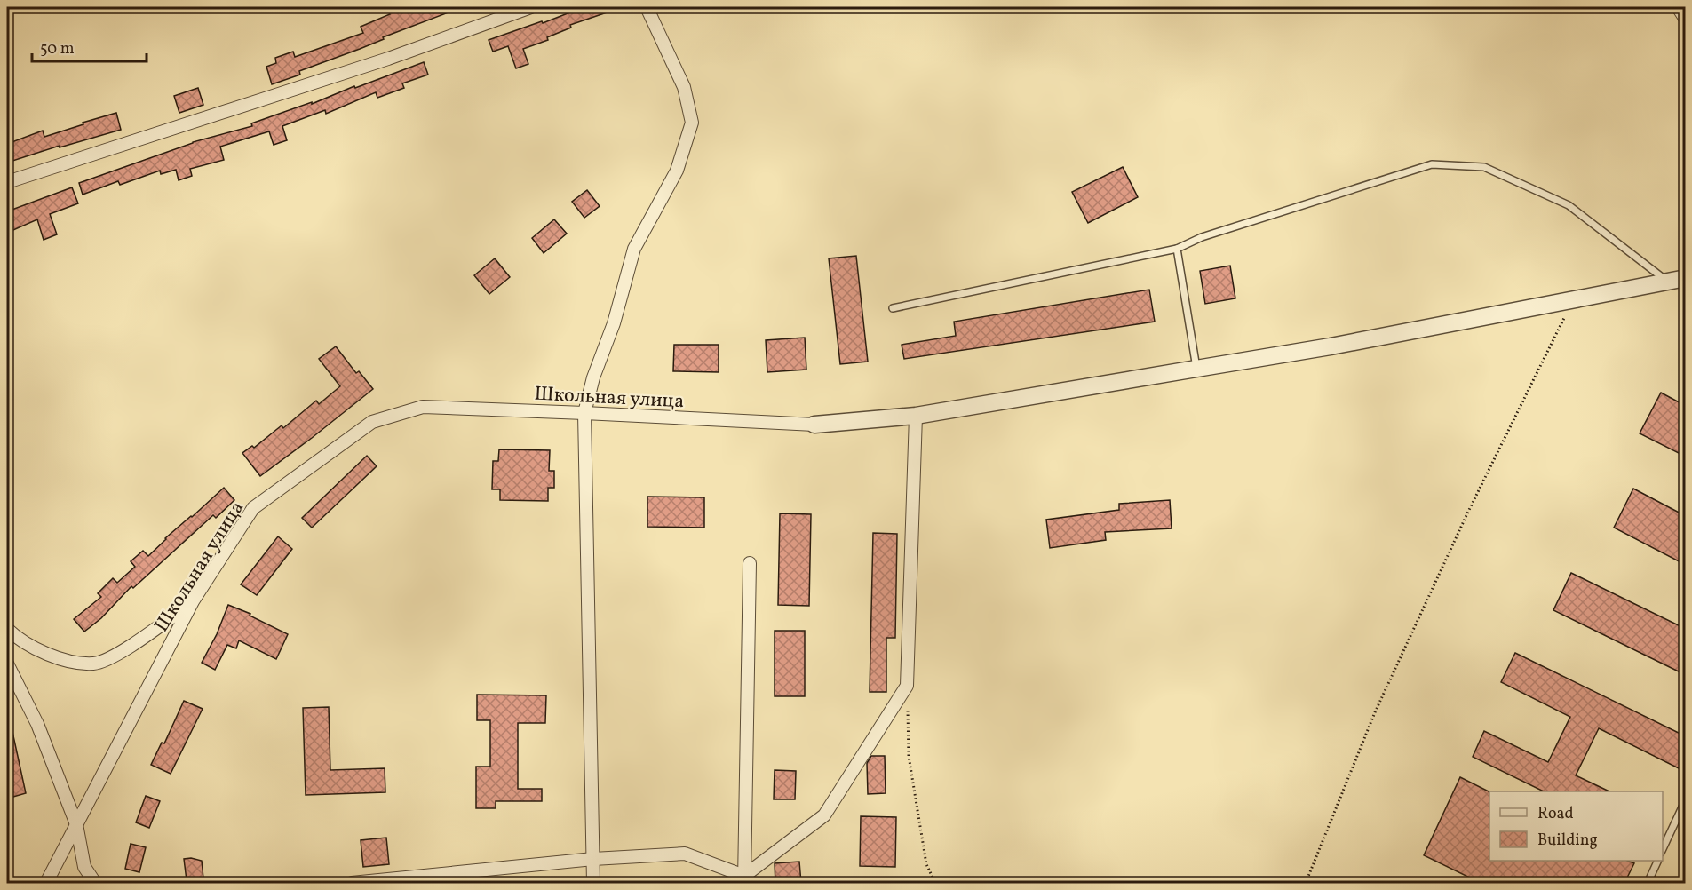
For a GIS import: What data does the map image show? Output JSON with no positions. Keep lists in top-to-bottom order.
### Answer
{
  "streets": {
    "street": ["Школьная улица"]
  },
  "legend": ["Road", "Building"],
  "scale_bar": "50 m"
}
